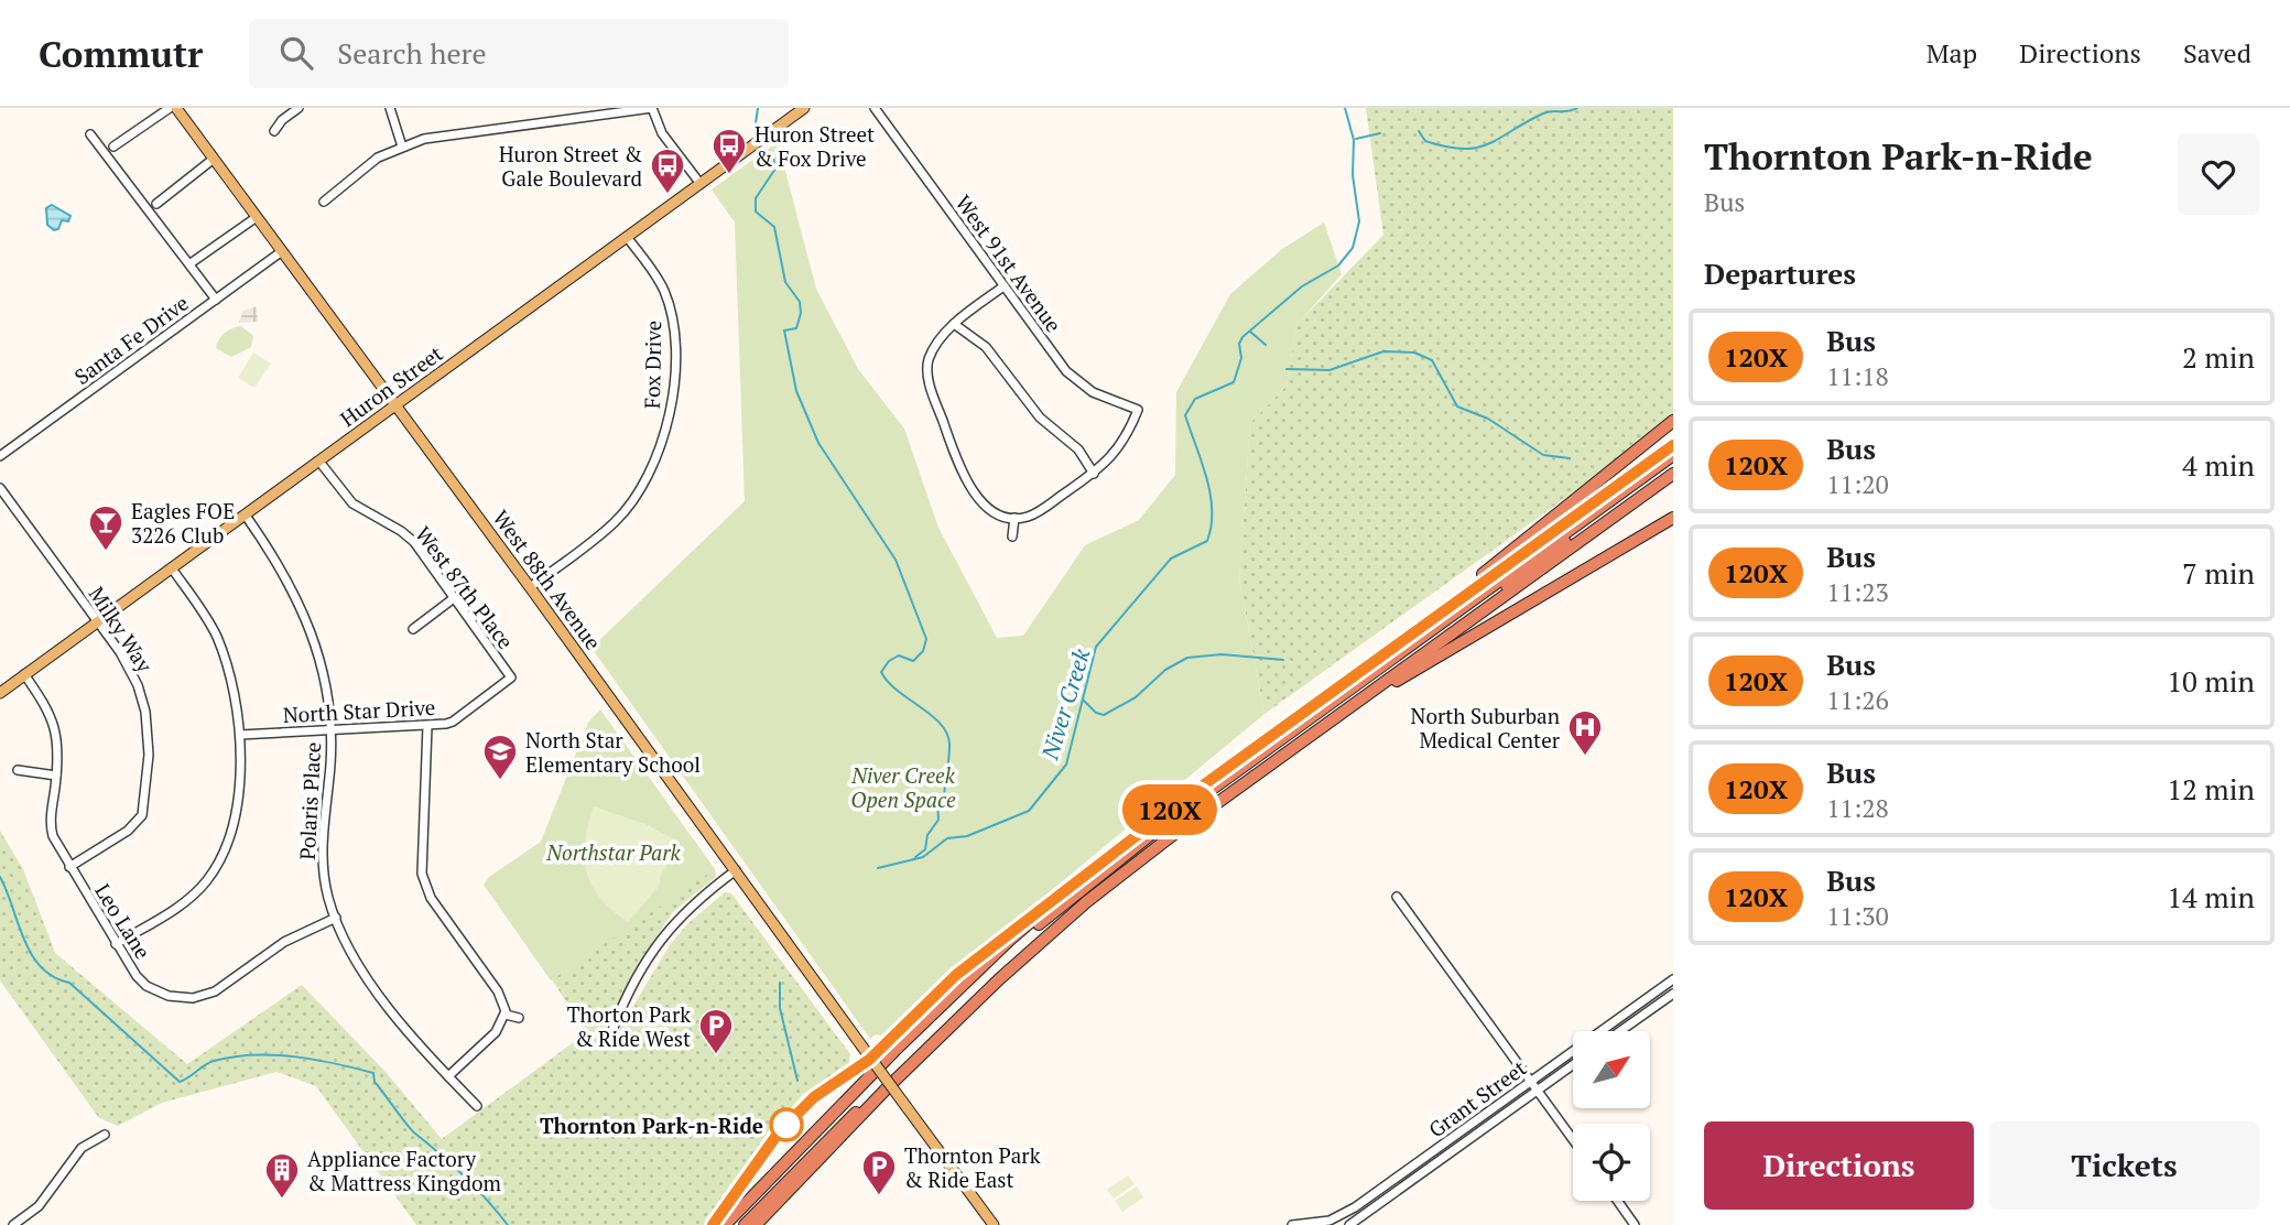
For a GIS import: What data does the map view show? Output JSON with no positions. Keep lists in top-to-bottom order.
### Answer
{
  "streets": {
    "main road": ["Huron Street", "West 88th Avenue"],
    "street": [
      "West 91st Avenue",
      "Santa Fe Drive",
      "Fox Drive",
      "West 87th Place",
      "Milky Way",
      "North Star Drive",
      "Polaris Place",
      "Leo Lane",
      "Grant Street"
    ]
  },
  "crossings": [
    ["Santa Fe Drive", "West 88th Avenue"],
    ["Fox Drive", "Huron Street"],
    ["Fox Drive", "West 88th Avenue"],
    ["Huron Street", "West 88th Avenue"],
    ["Huron Street", "West 87th Place"],
    ["Huron Street", "Milky Way"],
    ["Huron Street", "Polaris Place"],
    ["Huron Street", "Leo Lane"],
    ["West 87th Place", "North Star Drive"],
    ["Milky Way", "Leo Lane"],
    ["North Star Drive", "Polaris Place"],
    ["Polaris Place", "Leo Lane"]
  ],
  "water": ["Niver Creek"],
  "parks": ["Niver Creek Open Space", "Northstar Park"],
  "places": {
    "bus stop": ["Huron Street & Fox Drive", "Huron Street & Gale Boulevard"],
    "bar": ["Eagles FOE 3226 Club"],
    "hospital": ["North Suburban Medical Center"],
    "school or university": ["North Star Elementary School"],
    "parking": ["Thorton Park & Ride West", "Thornton Park & Ride East"],
    "other": ["Thornton Park-n-Ride"],
    "building": ["Appliance Factory & Mattress Kingdom"]
  },
  "lines": ["bus line 120X"],
  "north": "top right",
  "page": {
    "header": "Commutr",
    "search": "Search here",
    "nav": ["Map", "Directions", "Saved"],
    "on_map": "120X",
    "heading": [
      ["Thornton Park-n-Ride", "Bus"],
      "Departures"
    ],
    "list": [
      {
        "mark": "120X",
        "name": "Bus",
        "note": "11:18",
        "value": "2 min"
      },
      {
        "mark": "120X",
        "name": "Bus",
        "note": "11:20",
        "value": "4 min"
      },
      {
        "mark": "120X",
        "name": "Bus",
        "note": "11:23",
        "value": "7 min"
      },
      {
        "mark": "120X",
        "name": "Bus",
        "note": "11:26",
        "value": "10 min"
      },
      {
        "mark": "120X",
        "name": "Bus",
        "note": "11:28",
        "value": "12 min"
      },
      {
        "mark": "120X",
        "name": "Bus",
        "note": "11:30",
        "value": "14 min"
      }
    ],
    "buttons": ["Directions", "Tickets"]
  }
}
